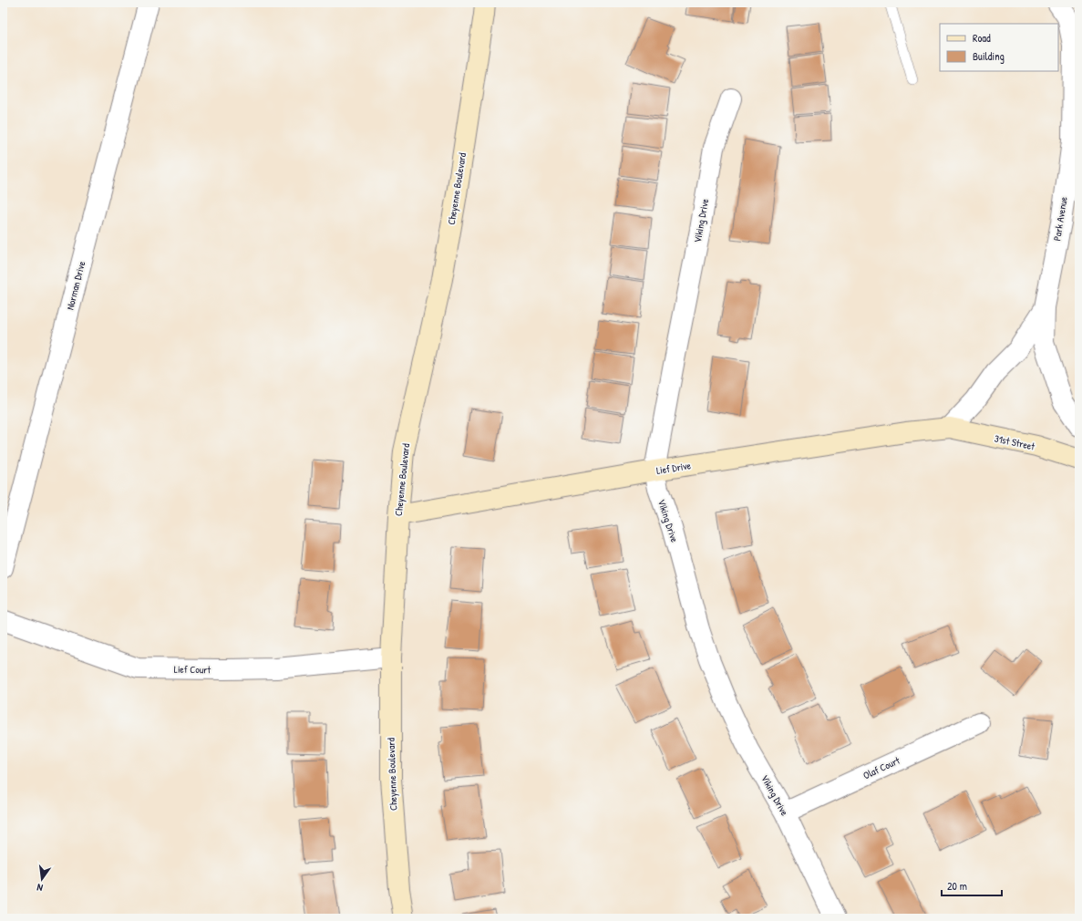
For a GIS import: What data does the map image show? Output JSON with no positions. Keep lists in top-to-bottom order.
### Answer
{
  "streets": {
    "street": [
      "Cheyenne Boulevard",
      "Park Avenue",
      "Viking Drive",
      "Norman Drive",
      "31st Street",
      "Lief Drive",
      "Lief Court",
      "Olaf Court"
    ]
  },
  "crossings": [
    ["Cheyenne Boulevard", "Lief Drive"],
    ["Cheyenne Boulevard", "Lief Court"],
    ["Park Avenue", "31st Street"],
    ["Park Avenue", "Lief Drive"],
    ["Viking Drive", "Lief Drive"],
    ["Viking Drive", "Olaf Court"],
    ["31st Street", "Lief Drive"]
  ],
  "legend": ["Road", "Building"],
  "scale_bar": "20 m",
  "north": "bottom"
}
